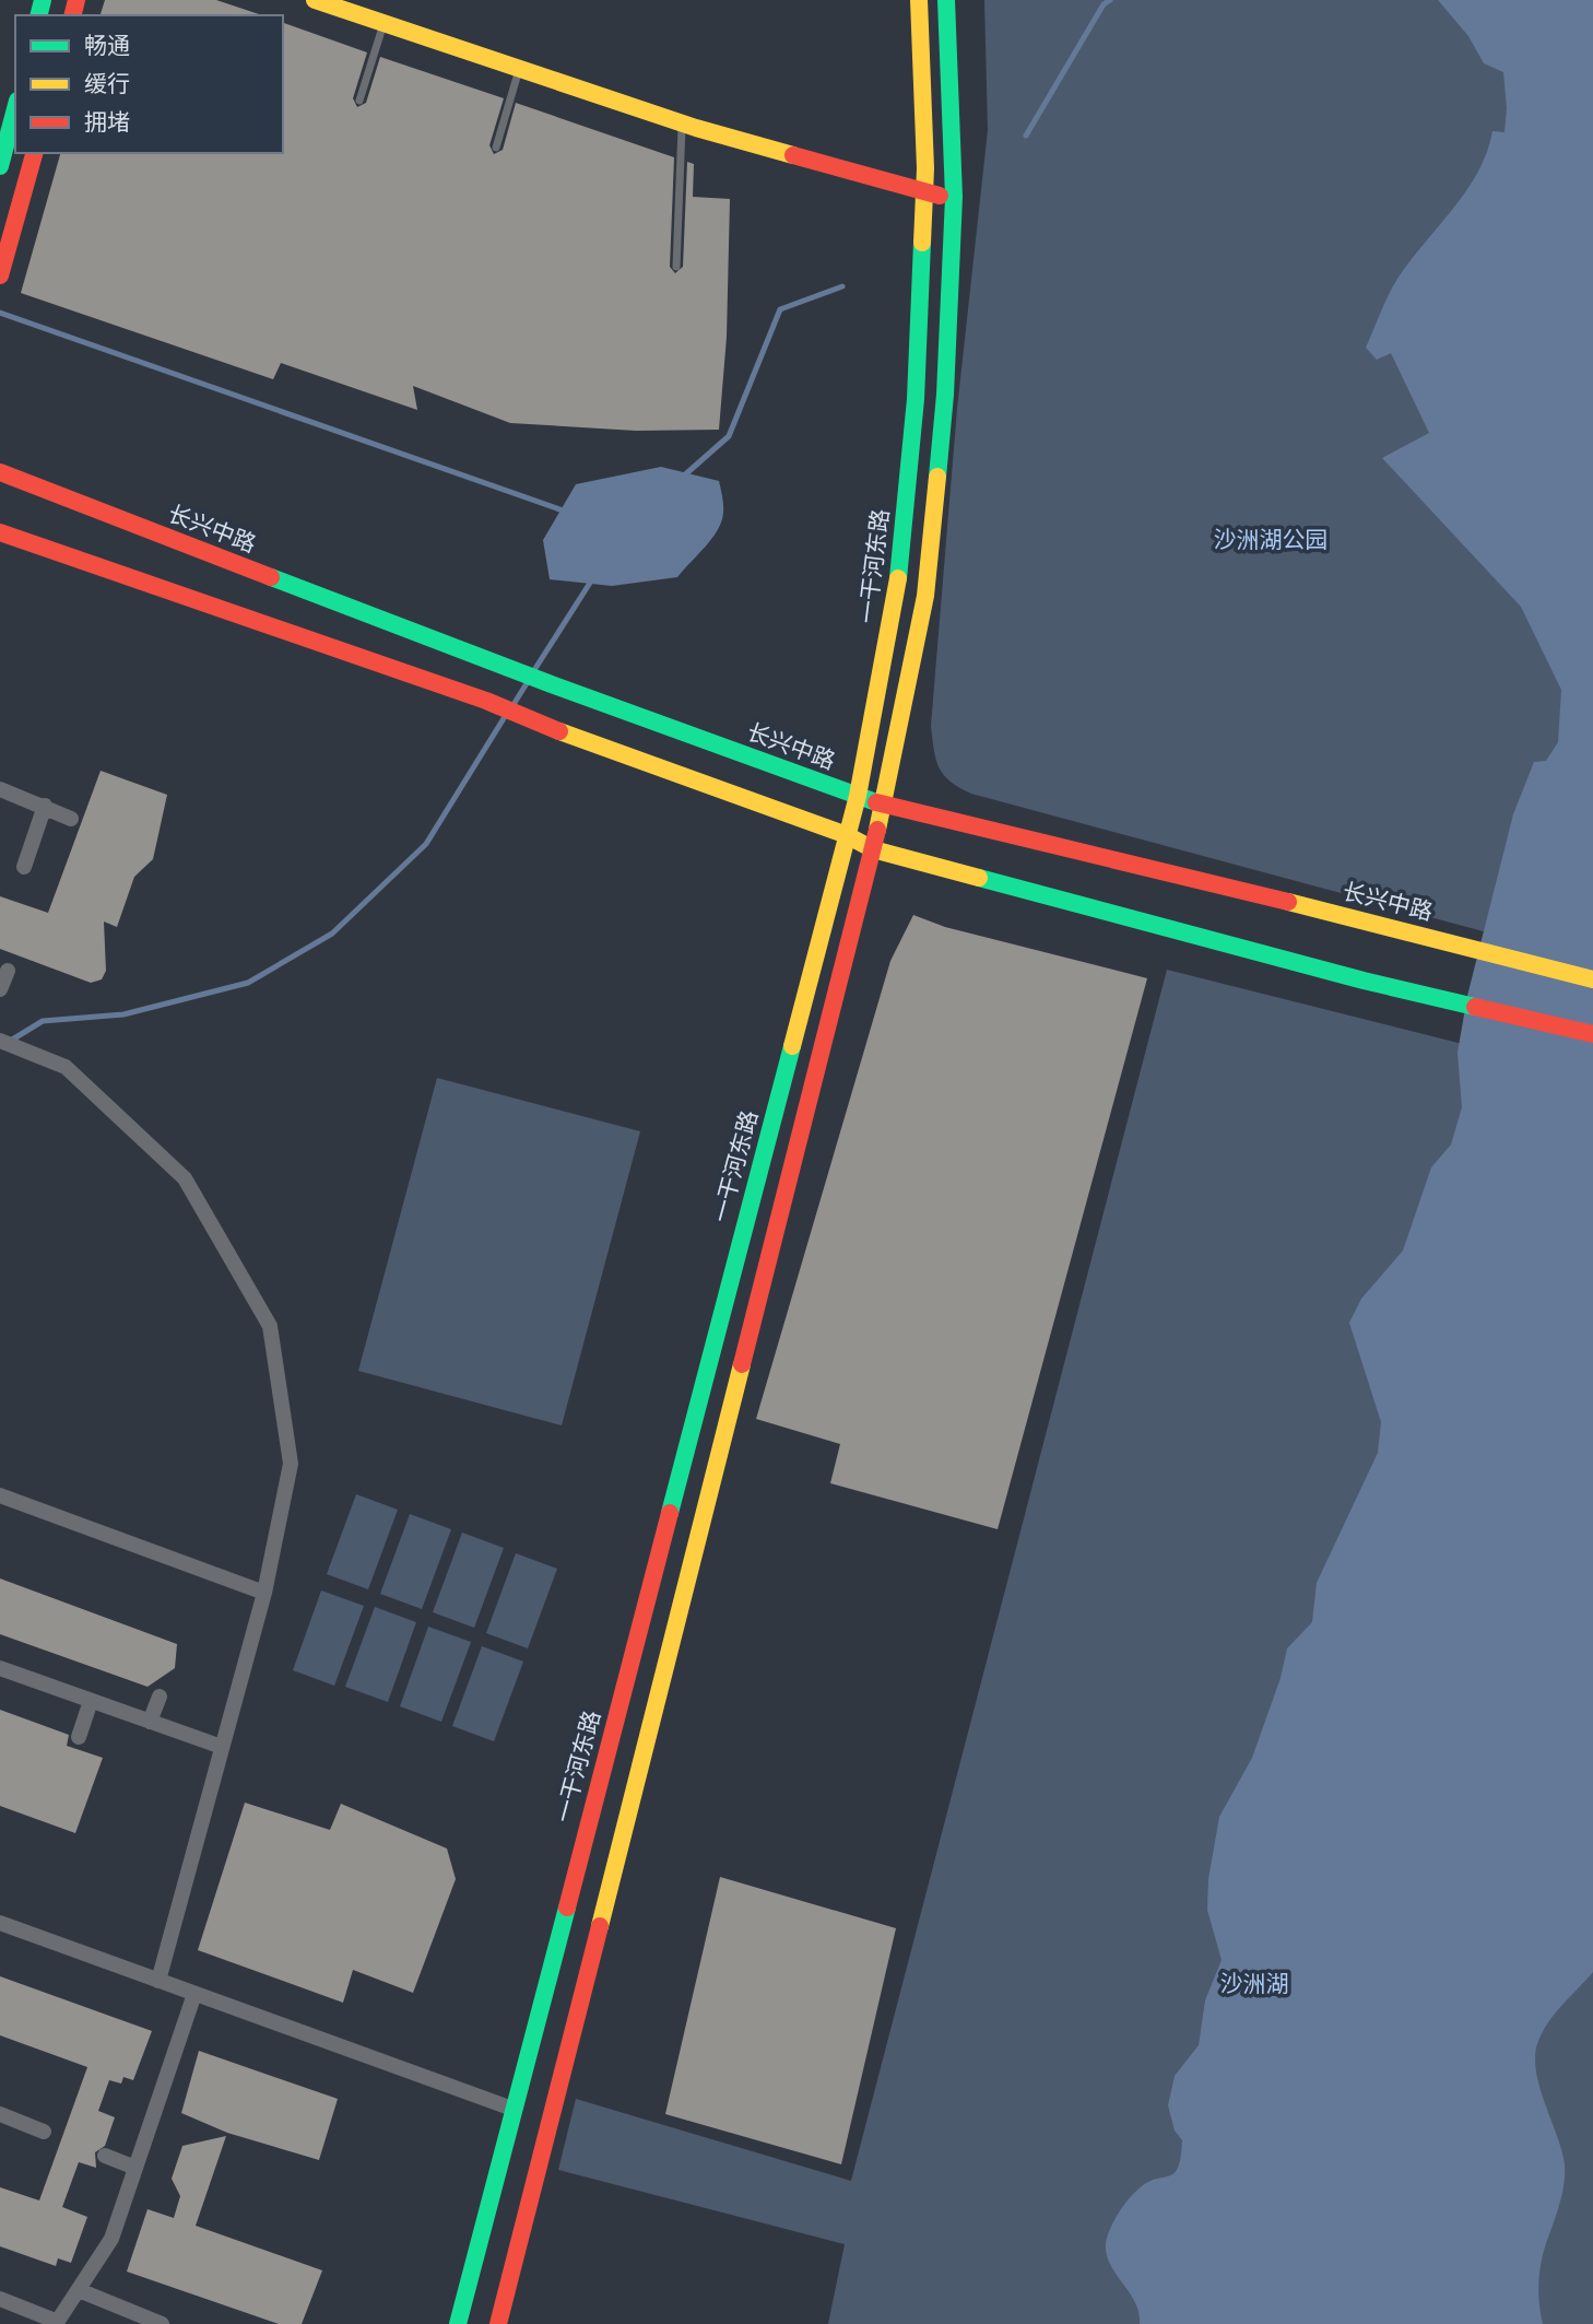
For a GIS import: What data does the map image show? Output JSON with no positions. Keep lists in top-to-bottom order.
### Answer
{
  "streets": {
    "street": ["长兴中路", "一干河东路"]
  },
  "crossings": [
    ["长兴中路", "一干河东路"]
  ],
  "parks": ["沙洲湖公园", "沙洲湖"],
  "legend": ["畅通", "缓行", "拥堵"]
}
